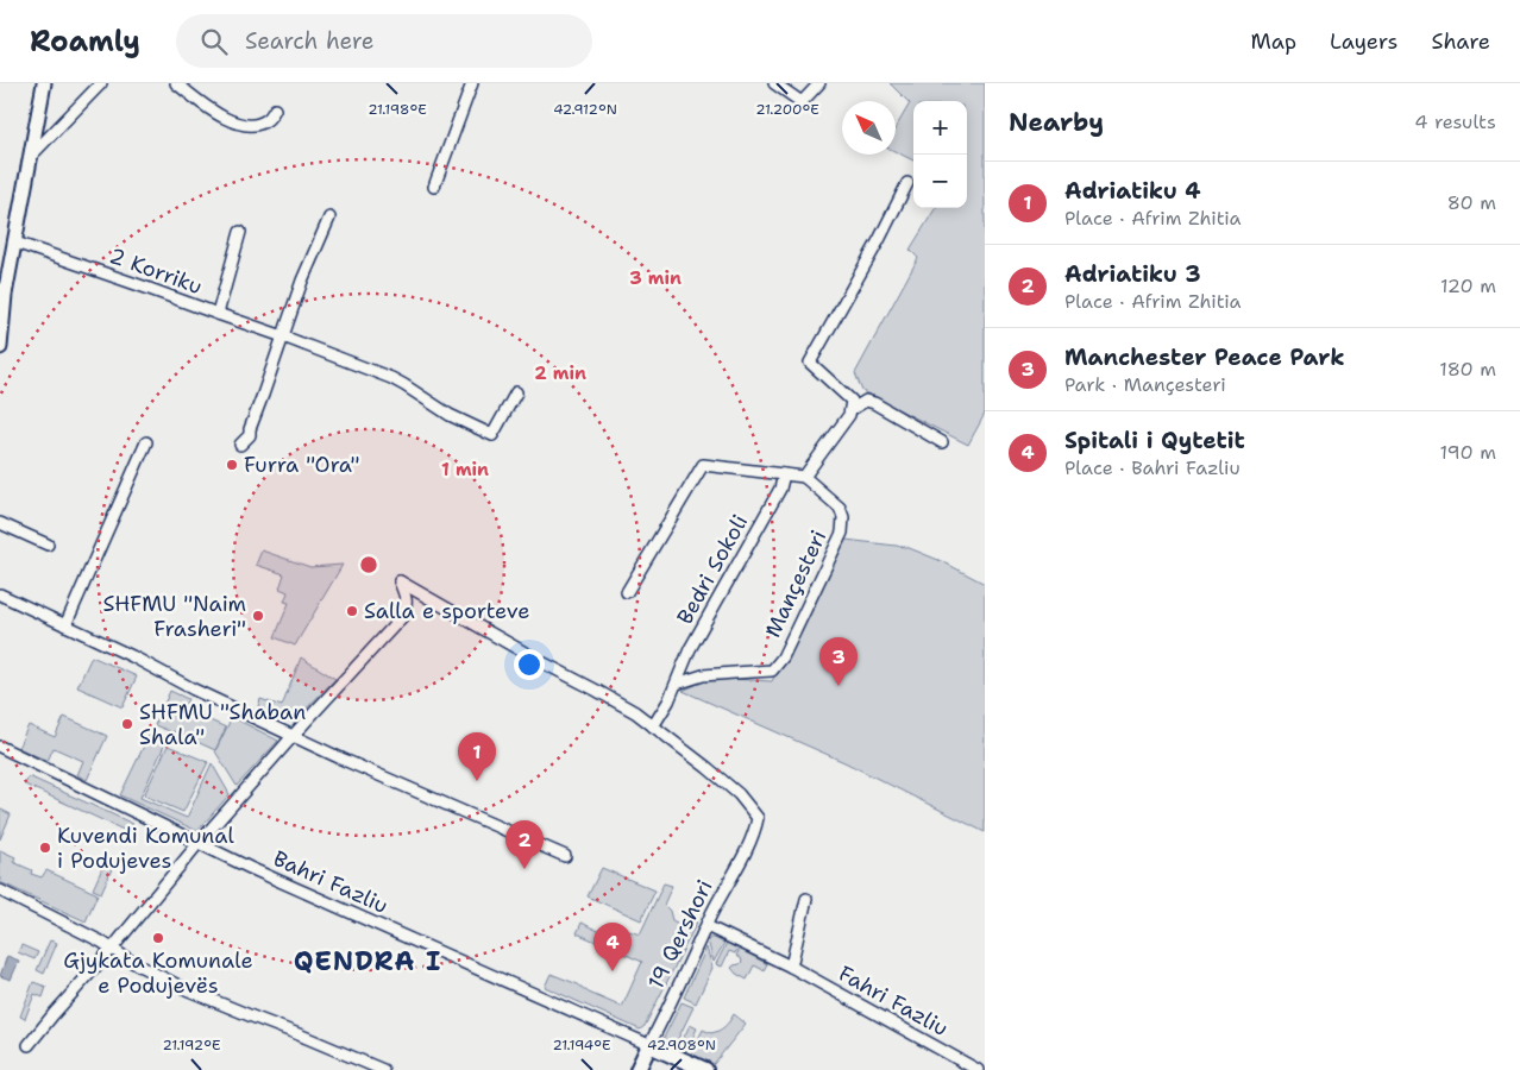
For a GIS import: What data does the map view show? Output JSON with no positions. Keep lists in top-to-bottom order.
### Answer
{
  "streets": {
    "main road": ["19 Qershori"],
    "street": [
      "2 Korriku",
      "Bedri Sokoli",
      "Mançesteri",
      "Bahri Fazliu",
      "Fahri Fazliu"
    ]
  },
  "crossings": [
    ["Bedri Sokoli", "Mançesteri"],
    ["Bahri Fazliu", "19 Qershori"],
    ["19 Qershori", "Fahri Fazliu"]
  ],
  "districts": ["QENDRA I"],
  "places": [
    "Furra \"Ora\"",
    "Salla e sporteve",
    "SHFMU \"Naim Frasheri\"",
    "SHFMU \"Shaban Shala\"",
    "Kuvendi Komunal i Podujeves",
    "Gjykata Komunale e Podujevës"
  ],
  "north": "top left",
  "page": {
    "header": "Roamly",
    "search": "Search here",
    "nav": ["Map", "Layers", "Share"],
    "heading": ["Nearby", "4 results"],
    "map_buttons": ["+", "−"],
    "list": [
      {
        "mark": "1",
        "name": "Adriatiku 4",
        "note": "Place · Afrim Zhitia",
        "value": "80 m"
      },
      {
        "mark": "2",
        "name": "Adriatiku 3",
        "note": "Place · Afrim Zhitia",
        "value": "120 m"
      },
      {
        "mark": "3",
        "name": "Manchester Peace Park",
        "note": "Park · Mançesteri",
        "value": "180 m"
      },
      {
        "mark": "4",
        "name": "Spitali i Qytetit",
        "note": "Place · Bahri Fazliu",
        "value": "190 m"
      }
    ],
    "pins": [
      "3",
      "1",
      "2",
      "4"
    ]
  },
  "coordinates": [
    "21.200°E",
    "21.198°E",
    "42.912°N",
    "42.908°N",
    "21.192°E",
    "21.194°E"
  ],
  "rings": ["3 min", "2 min", "1 min"]
}
